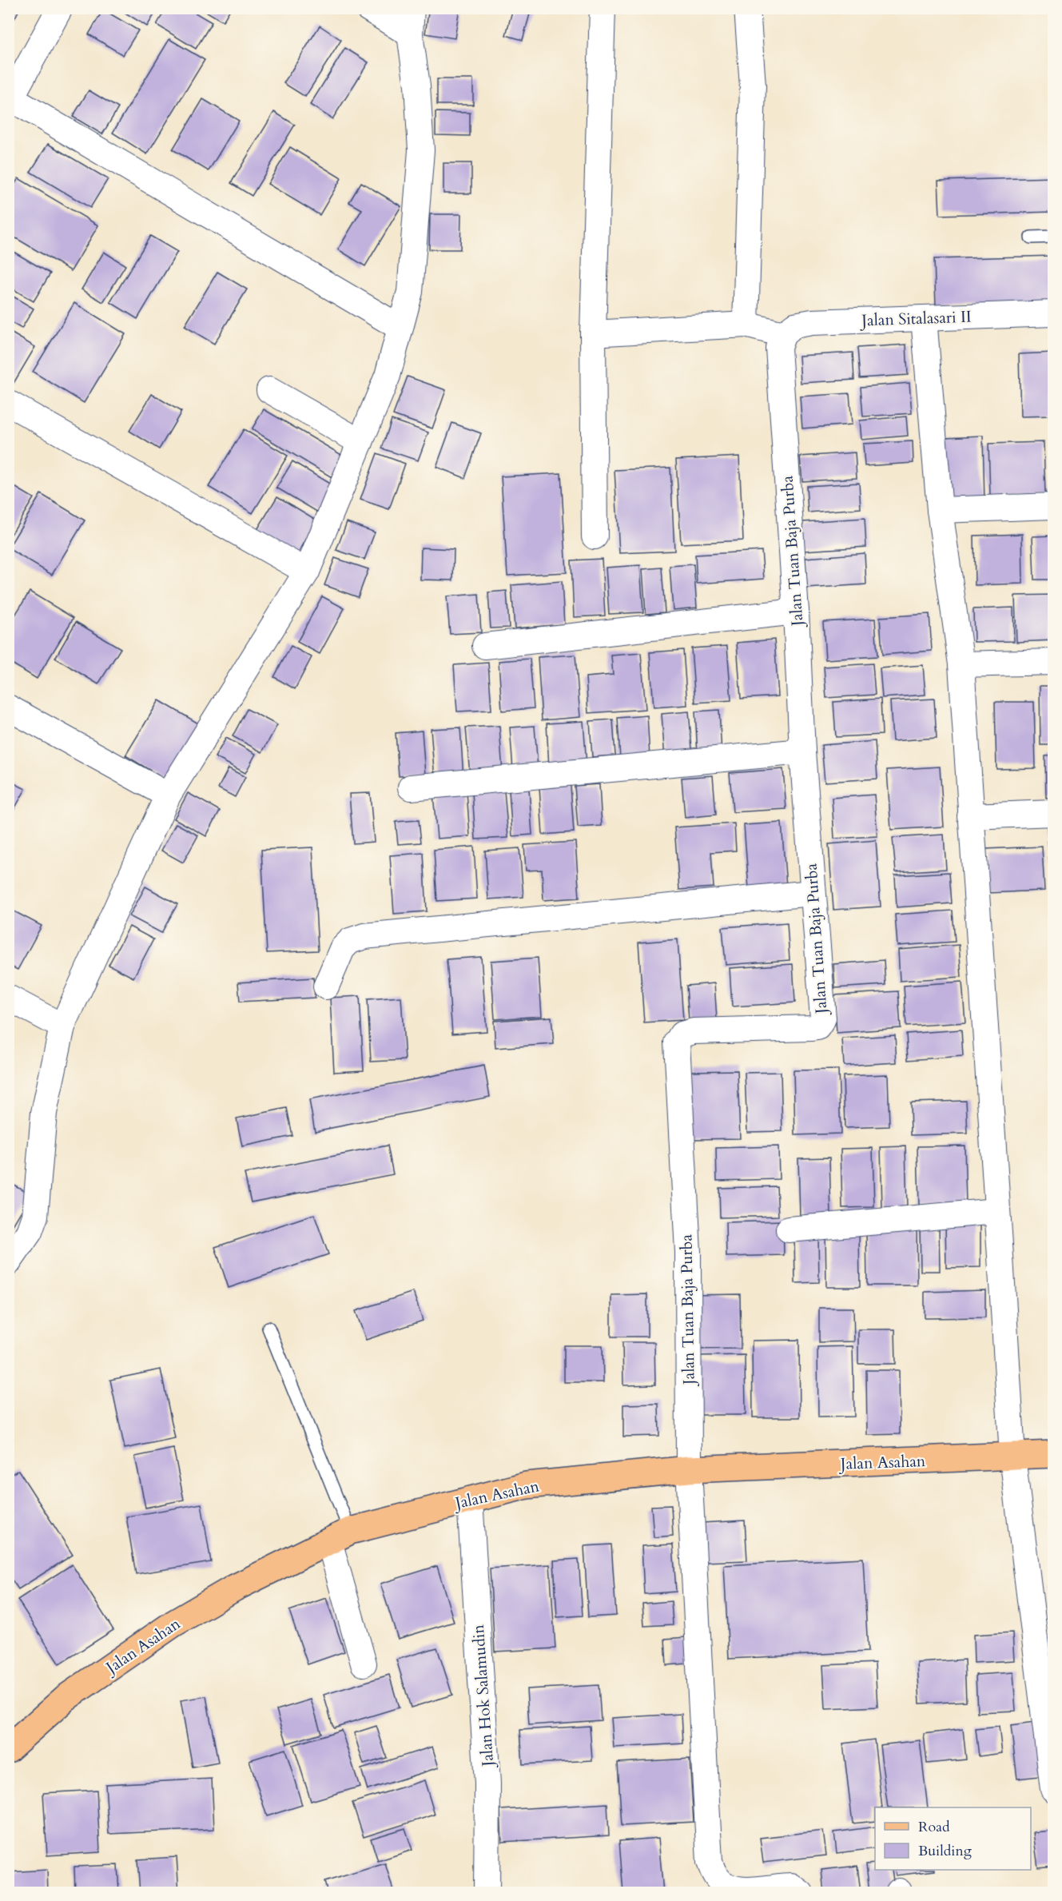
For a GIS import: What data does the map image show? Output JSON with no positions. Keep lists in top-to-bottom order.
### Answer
{
  "streets": {
    "main road": ["Jalan Asahan"],
    "street": ["Jalan Sitalasari II", "Jalan Tuan Baja Purba", "Jalan Hok Salamudin"]
  },
  "crossings": [
    ["Jalan Sitalasari II", "Jalan Tuan Baja Purba"],
    ["Jalan Tuan Baja Purba", "Jalan Asahan"],
    ["Jalan Asahan", "Jalan Hok Salamudin"]
  ],
  "legend": ["Road", "Building"]
}
